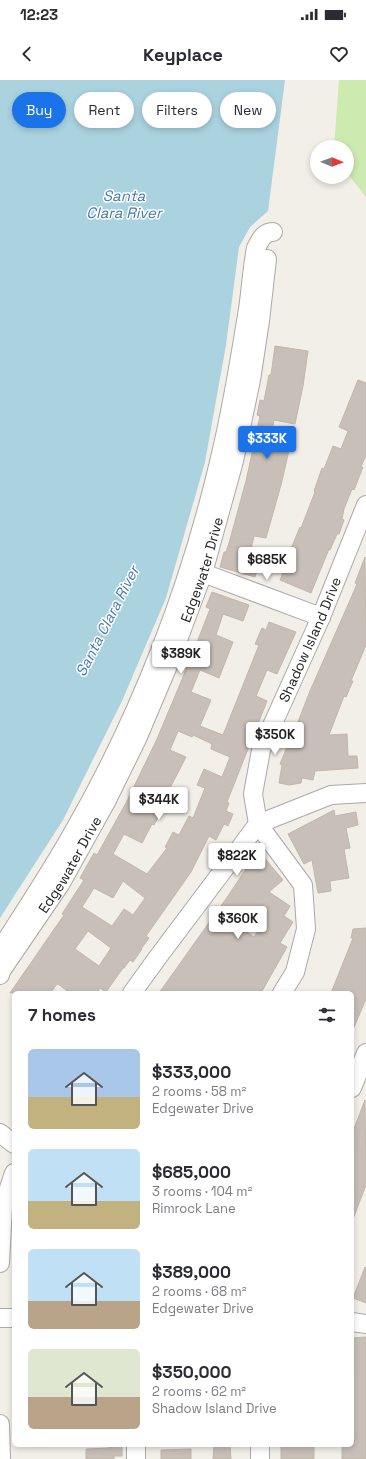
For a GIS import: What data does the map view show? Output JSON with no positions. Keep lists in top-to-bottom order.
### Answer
{
  "streets": {
    "street": ["Edgewater Drive", "Shadow Island Drive"]
  },
  "water": ["Santa Clara River"],
  "north": "right",
  "page": {
    "status": "12:23",
    "header": "Keyplace",
    "chip": [
      "Buy",
      "Rent",
      "Filters",
      "New"
    ],
    "price": [
      "$333K",
      "$685K",
      "$389K",
      "$350K",
      "$344K",
      "$822K",
      "$360K"
    ],
    "heading": "7 homes",
    "list": [
      {
        "name": "$333,000",
        "note": "2 rooms · 58 m² · Edgewater Drive"
      },
      {
        "name": "$685,000",
        "note": "3 rooms · 104 m² · Rimrock Lane"
      },
      {
        "name": "$389,000",
        "note": "2 rooms · 68 m² · Edgewater Drive"
      },
      {
        "name": "$350,000",
        "note": "2 rooms · 62 m² · Shadow Island Drive"
      }
    ]
  }
}
